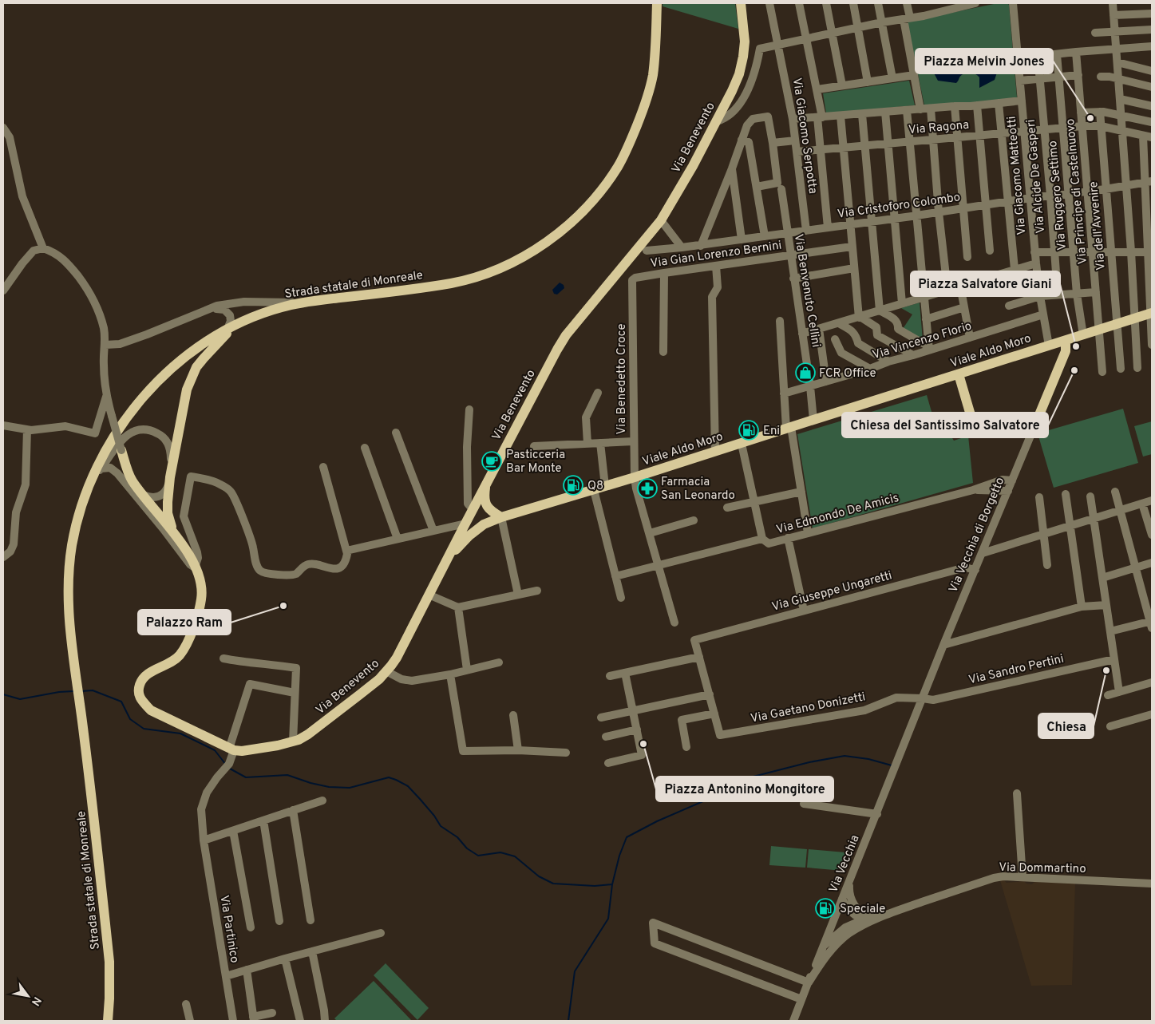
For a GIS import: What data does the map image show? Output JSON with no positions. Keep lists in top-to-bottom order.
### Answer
{
  "streets": {
    "main road": [
      "Via Benevento",
      "Strada statale di Monreale",
      "Viale Aldo Moro",
      "Via Vecchia di Borgetto"
    ],
    "street": [
      "Via Ragona",
      "Via Giacomo Serpotta",
      "Via Giacomo Matteotti",
      "Via Alcide De Gasperi",
      "Via Principe di Castelnuovo",
      "Via Ruggero Settimo",
      "Via Cristoforo Colombo",
      "Via dell'Avvenire",
      "Via Gian Lorenzo Bernini",
      "Via Benvenuto Cellini",
      "Via Vincenzo Florio",
      "Via Benedetto Croce",
      "Via Edmondo De Amicis",
      "Via Giuseppe Ungaretti",
      "Via Sandro Pertini",
      "Via Gaetano Donizetti",
      "Via Vecchia",
      "Via Dommartino",
      "Via Partinico"
    ]
  },
  "crossings": [
    ["Via Ragona", "Via Giacomo Serpotta"],
    ["Via Ragona", "Via Giacomo Matteotti"],
    ["Via Ragona", "Via Alcide De Gasperi"],
    ["Via Ragona", "Via Principe di Castelnuovo"],
    ["Via Ragona", "Via Ruggero Settimo"],
    ["Via Ragona", "Via dell'Avvenire"],
    ["Via Giacomo Serpotta", "Via Cristoforo Colombo"],
    ["Via Benevento", "Viale Aldo Moro"],
    ["Via Benevento", "Via Partinico"],
    ["Via Giacomo Matteotti", "Via Cristoforo Colombo"],
    ["Via Giacomo Matteotti", "Via Vincenzo Florio"],
    ["Via Giacomo Matteotti", "Viale Aldo Moro"],
    ["Via Alcide De Gasperi", "Via Cristoforo Colombo"],
    ["Via Principe di Castelnuovo", "Via Cristoforo Colombo"],
    ["Via Principe di Castelnuovo", "Viale Aldo Moro"],
    ["Via Ruggero Settimo", "Via Cristoforo Colombo"],
    ["Via Ruggero Settimo", "Viale Aldo Moro"],
    ["Via Cristoforo Colombo", "Via dell'Avvenire"],
    ["Via Cristoforo Colombo", "Via Benvenuto Cellini"],
    ["Via dell'Avvenire", "Viale Aldo Moro"],
    ["Via Gian Lorenzo Bernini", "Via Benvenuto Cellini"],
    ["Via Gian Lorenzo Bernini", "Via Benedetto Croce"],
    ["Via Benvenuto Cellini", "Via Vincenzo Florio"],
    ["Via Benvenuto Cellini", "Viale Aldo Moro"],
    ["Viale Aldo Moro", "Via Benedetto Croce"],
    ["Viale Aldo Moro", "Via Vecchia di Borgetto"],
    ["Via Benedetto Croce", "Via Edmondo De Amicis"],
    ["Via Vecchia di Borgetto", "Via Giuseppe Ungaretti"],
    ["Via Vecchia di Borgetto", "Via Sandro Pertini"],
    ["Via Vecchia di Borgetto", "Via Gaetano Donizetti"],
    ["Via Vecchia di Borgetto", "Via Vecchia"],
    ["Via Sandro Pertini", "Via Gaetano Donizetti"]
  ],
  "places": {
    "other": [
      "Piazza Melvin Jones",
      "Piazza Salvatore Giani",
      "Chiesa del Santissimo Salvatore",
      "Palazzo Ram",
      "Chiesa",
      "Piazza Antonino Mongitore"
    ],
    "shop": ["FCR Office"],
    "fuel station": ["Eni", "Q8", "Speciale"],
    "cafe": ["Pasticceria Bar Monte"],
    "pharmacy": ["Farmacia San Leonardo"]
  },
  "north": "bottom right"
}
